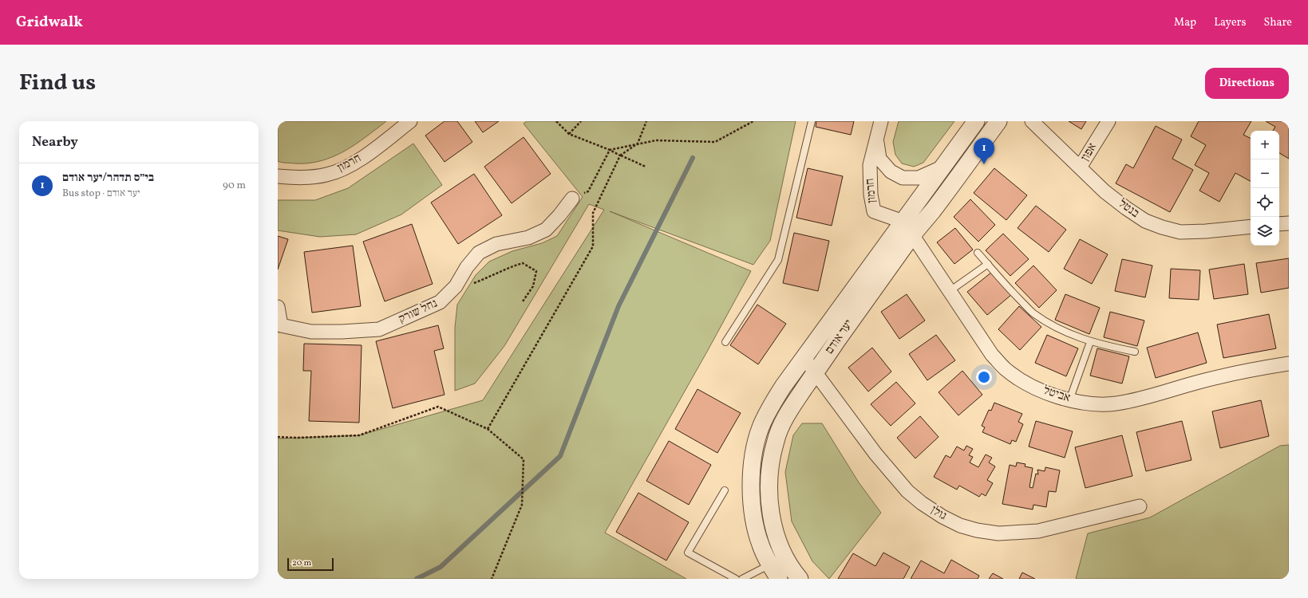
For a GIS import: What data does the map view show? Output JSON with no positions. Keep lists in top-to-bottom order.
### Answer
{
  "streets": {
    "street": [
      "אפון",
      "חרמון",
      "בנטל",
      "נחל שורק",
      "יער אודם",
      "אביטל",
      "גולן"
    ]
  },
  "crossings": [
    ["אפון", "בנטל"],
    ["חרמון", "יער אודם"],
    ["חרמון", "אביטל"],
    ["יער אודם", "אביטל"],
    ["יער אודם", "גולן"]
  ],
  "scale_bar": "20 m",
  "page": {
    "header": "Gridwalk",
    "nav": ["Map", "Layers", "Share"],
    "title": "Find us",
    "buttons": "Directions",
    "heading": "Nearby",
    "map_buttons": ["+", "−"],
    "pins": "1",
    "list": [
      {
        "mark": "1",
        "name": "בי״ס תדהר/יער אודם",
        "note": "Bus stop · יער אודם",
        "value": "90 m"
      }
    ],
    "scale": "20 m"
  }
}
